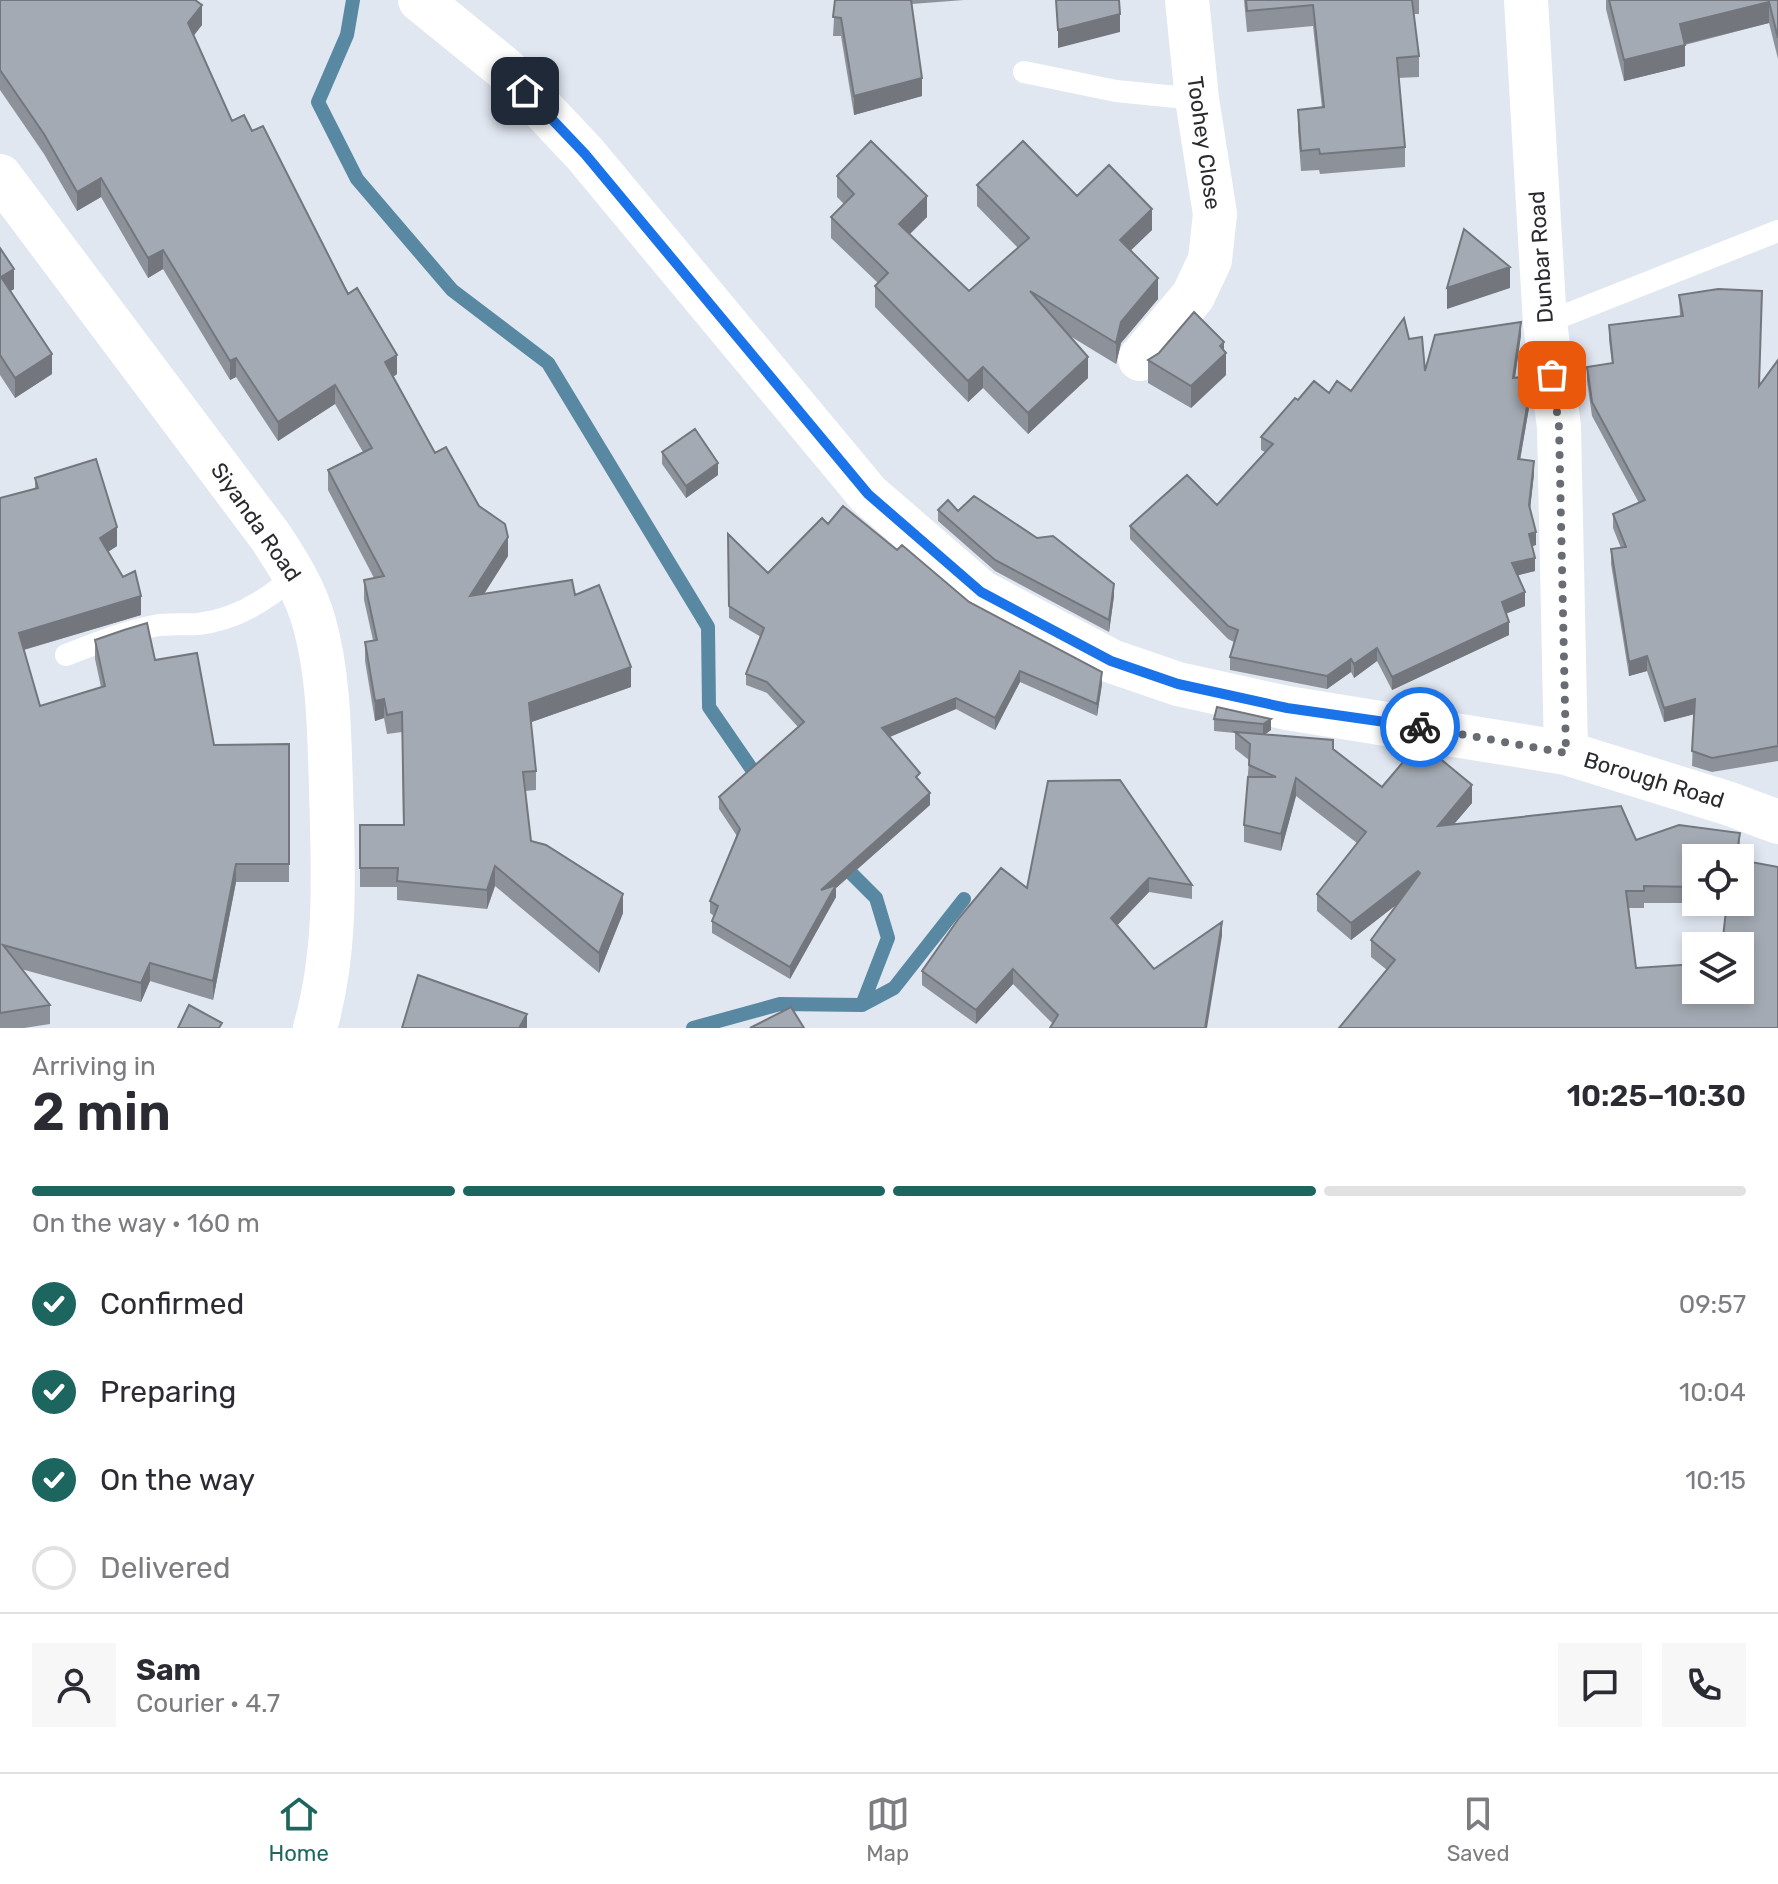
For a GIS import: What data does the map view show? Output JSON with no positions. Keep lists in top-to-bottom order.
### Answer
{
  "streets": {
    "street": [
      "Toohey Close",
      "Dunbar Road",
      "Siyanda Road",
      "Borough Road"
    ]
  },
  "crossings": [
    ["Dunbar Road", "Borough Road"]
  ],
  "page": {
    "heading": ["2 min", "Arriving in", "10:25–10:30"],
    "panel": ["Sam", "Courier · 4.7"],
    "bar": "On the way · 160 m",
    "list": [
      ["Confirmed", "09:57"],
      ["Preparing", "10:04"],
      ["On the way", "10:15"],
      "Delivered"
    ],
    "tabs": ["Home", "Map", "Saved"]
  }
}
